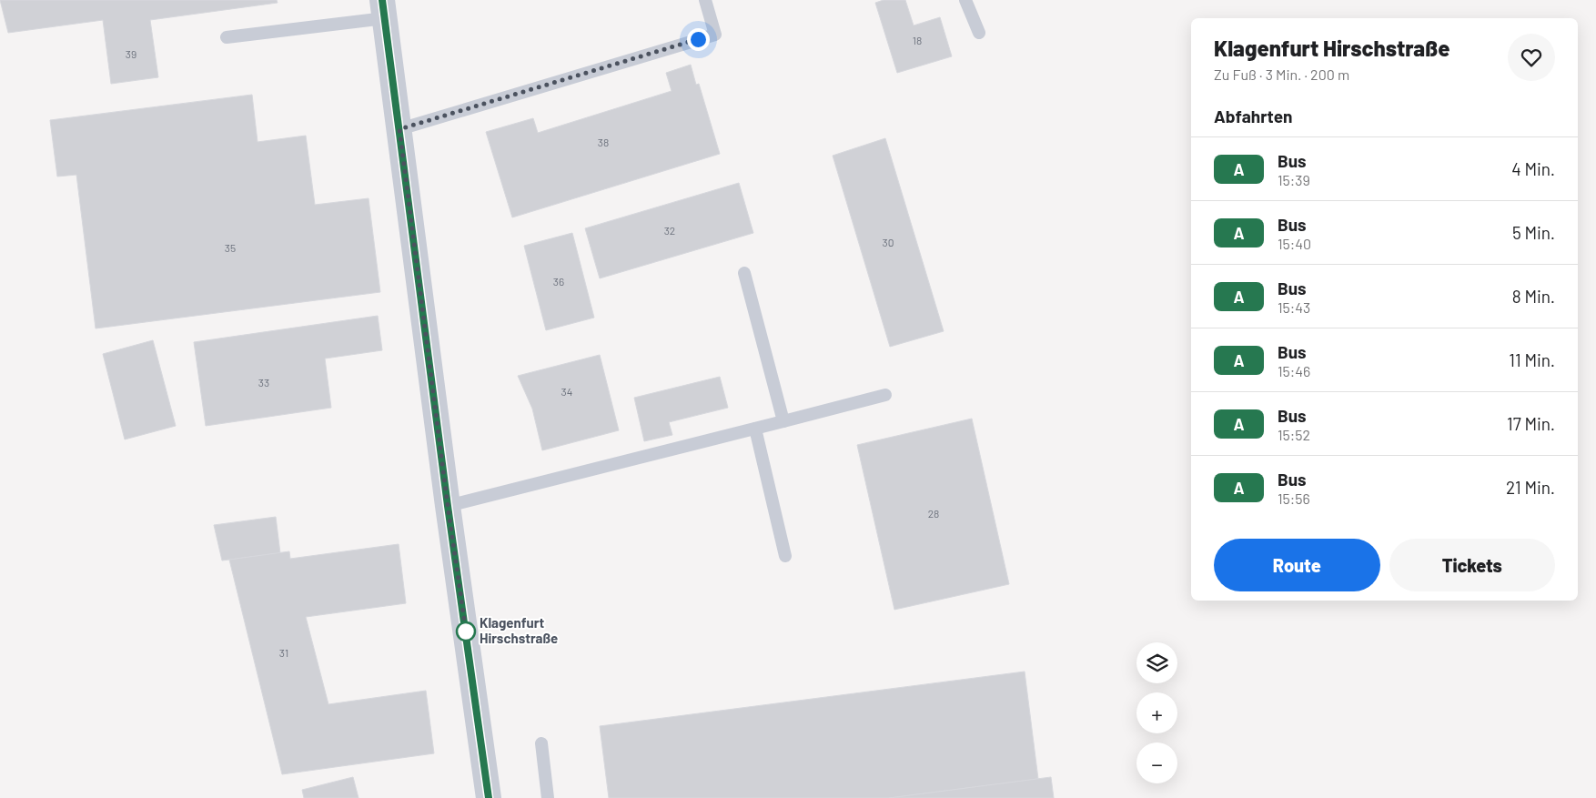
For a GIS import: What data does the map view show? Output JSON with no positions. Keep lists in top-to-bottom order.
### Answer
{
  "places": ["Klagenfurt Hirschstraße"],
  "lines": ["bus line A"],
  "house_numbers": [
    "18",
    "39",
    "38",
    "32",
    "30",
    "35",
    "36",
    "33",
    "34",
    "28",
    "31"
  ],
  "page": {
    "heading": [
      ["Klagenfurt Hirschstraße", "Zu Fuß · 3 Min. · 200 m"],
      "Abfahrten"
    ],
    "list": [
      {
        "mark": "A",
        "name": "Bus",
        "note": "15:39",
        "value": "4 Min."
      },
      {
        "mark": "A",
        "name": "Bus",
        "note": "15:40",
        "value": "5 Min."
      },
      {
        "mark": "A",
        "name": "Bus",
        "note": "15:43",
        "value": "8 Min."
      },
      {
        "mark": "A",
        "name": "Bus",
        "note": "15:46",
        "value": "11 Min."
      },
      {
        "mark": "A",
        "name": "Bus",
        "note": "15:52",
        "value": "17 Min."
      },
      {
        "mark": "A",
        "name": "Bus",
        "note": "15:56",
        "value": "21 Min."
      }
    ],
    "buttons": ["Route", "Tickets"],
    "map_buttons": ["+", "−"]
  }
}
